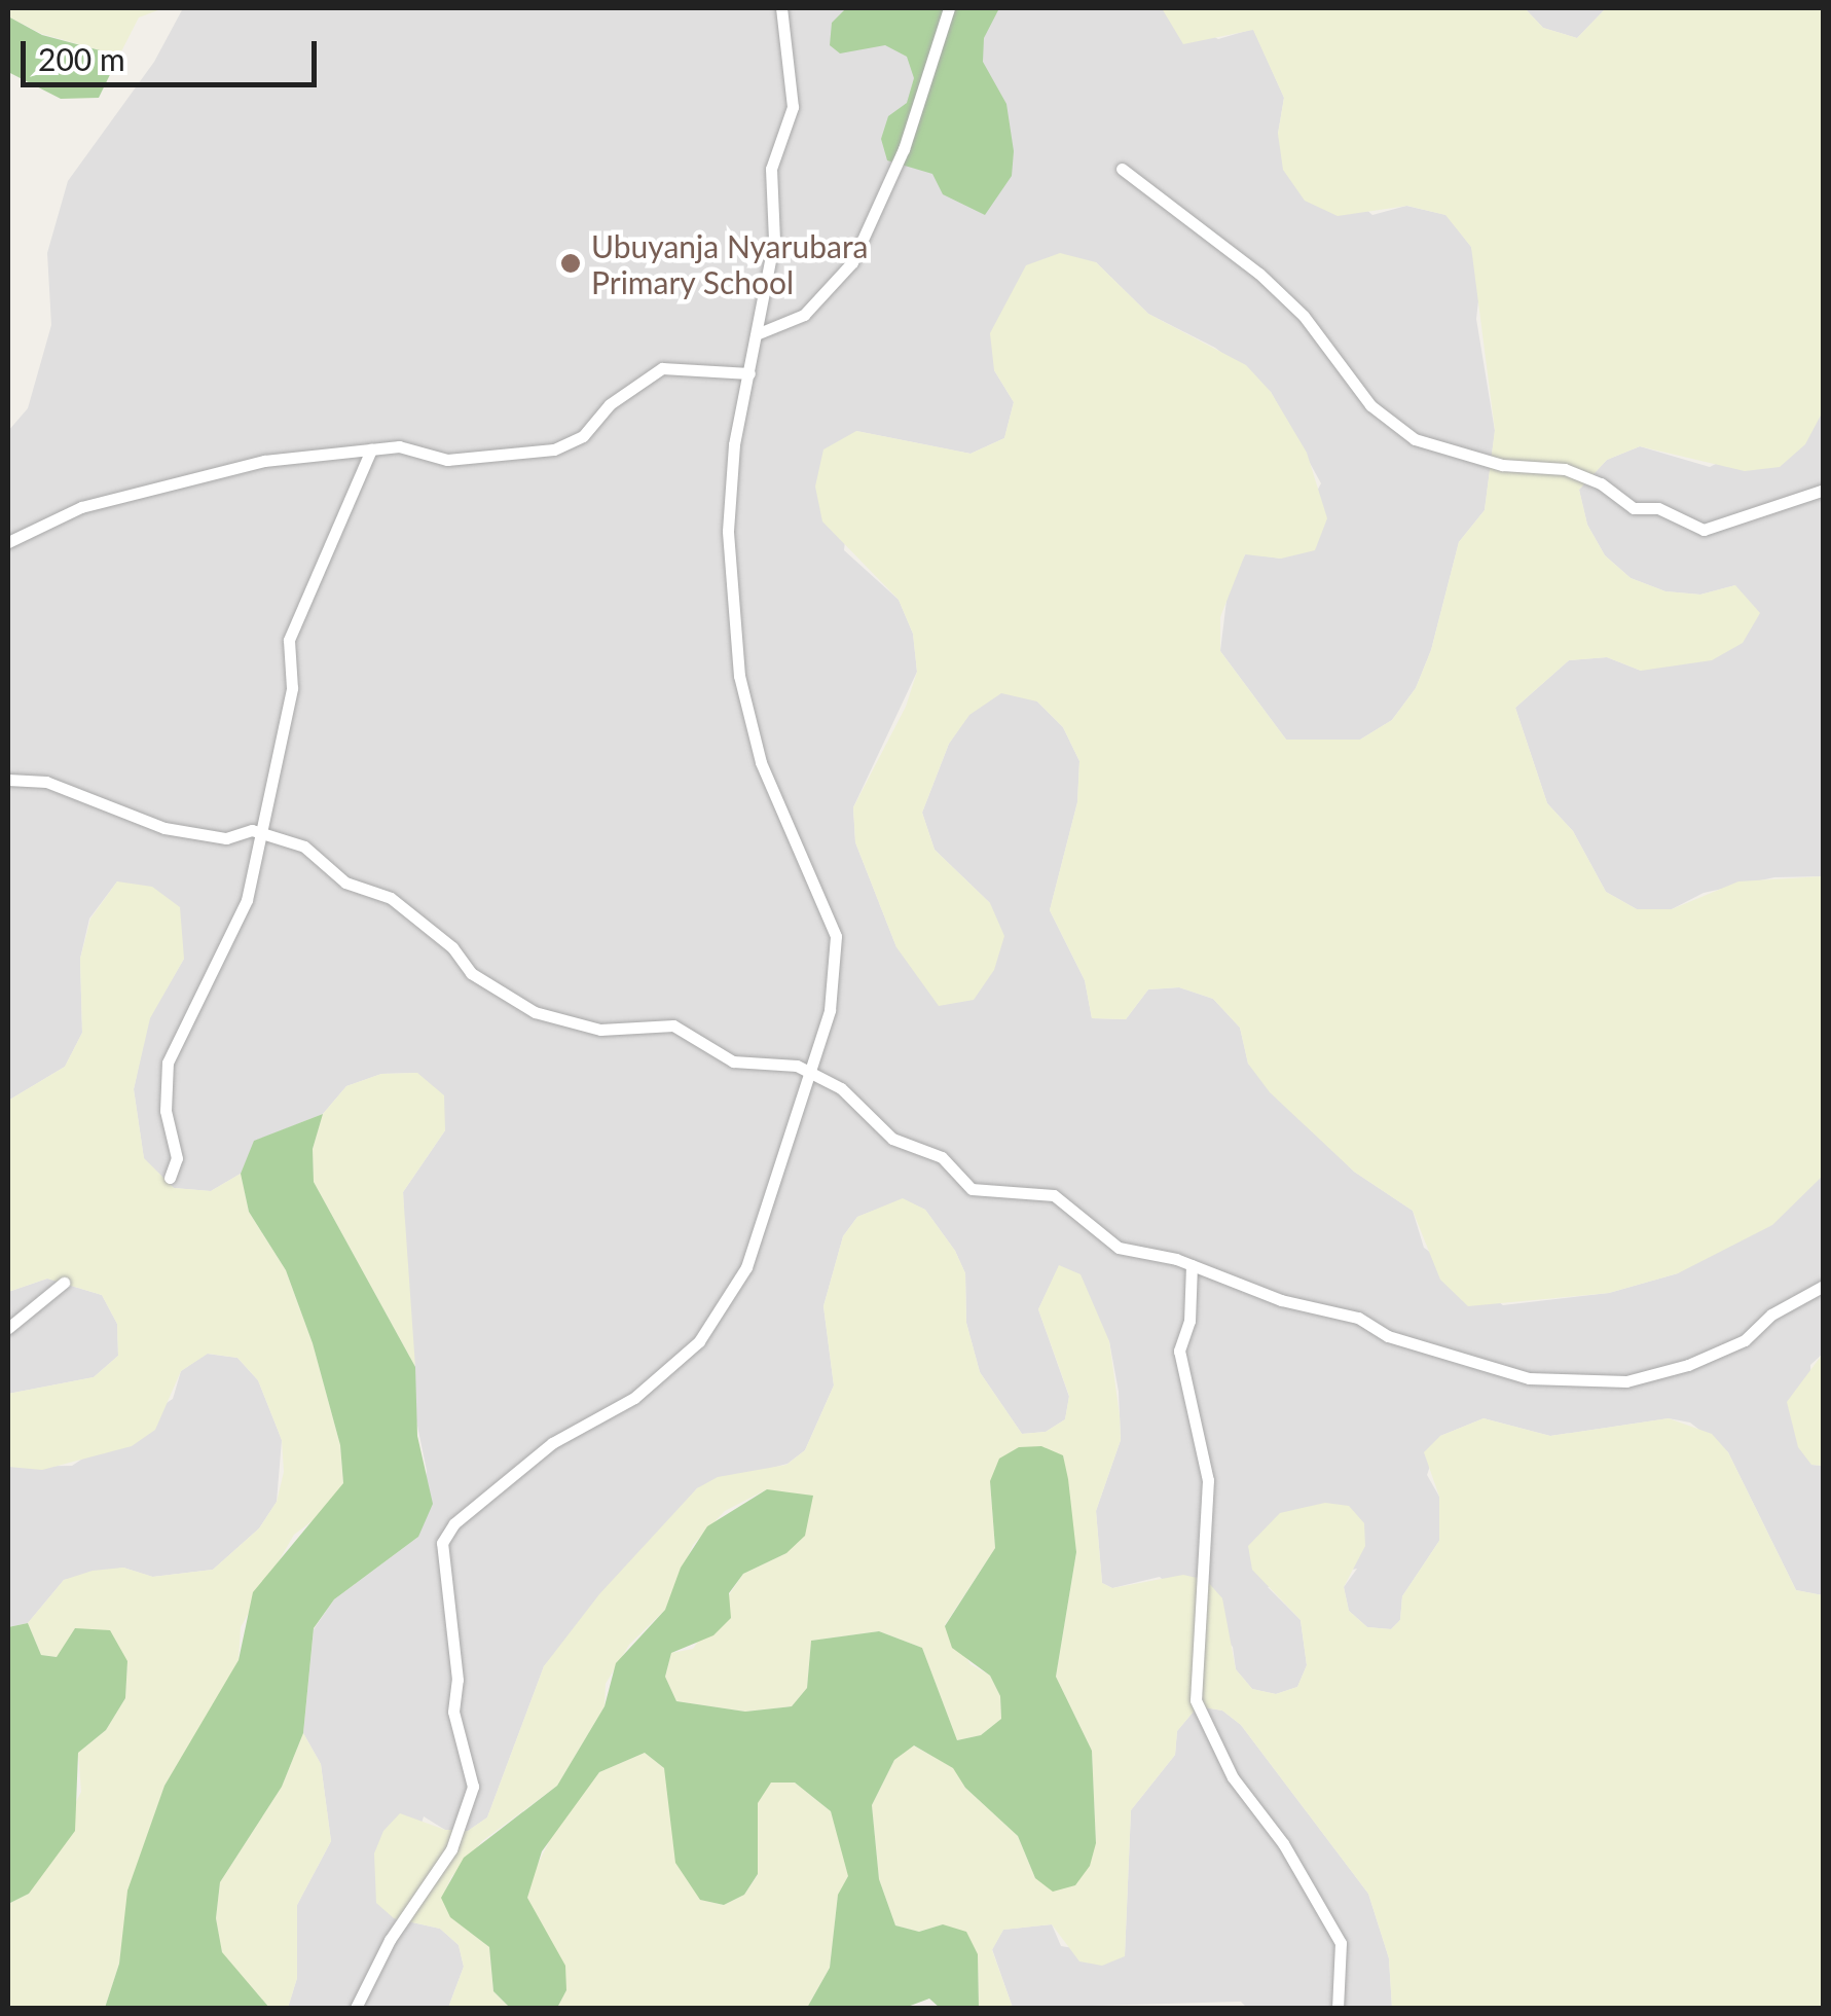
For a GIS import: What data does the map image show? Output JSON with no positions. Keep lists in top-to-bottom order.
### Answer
{
  "places": ["Ubuyanja Nyarubara Primary School"],
  "scale_bar": "200 m"
}
